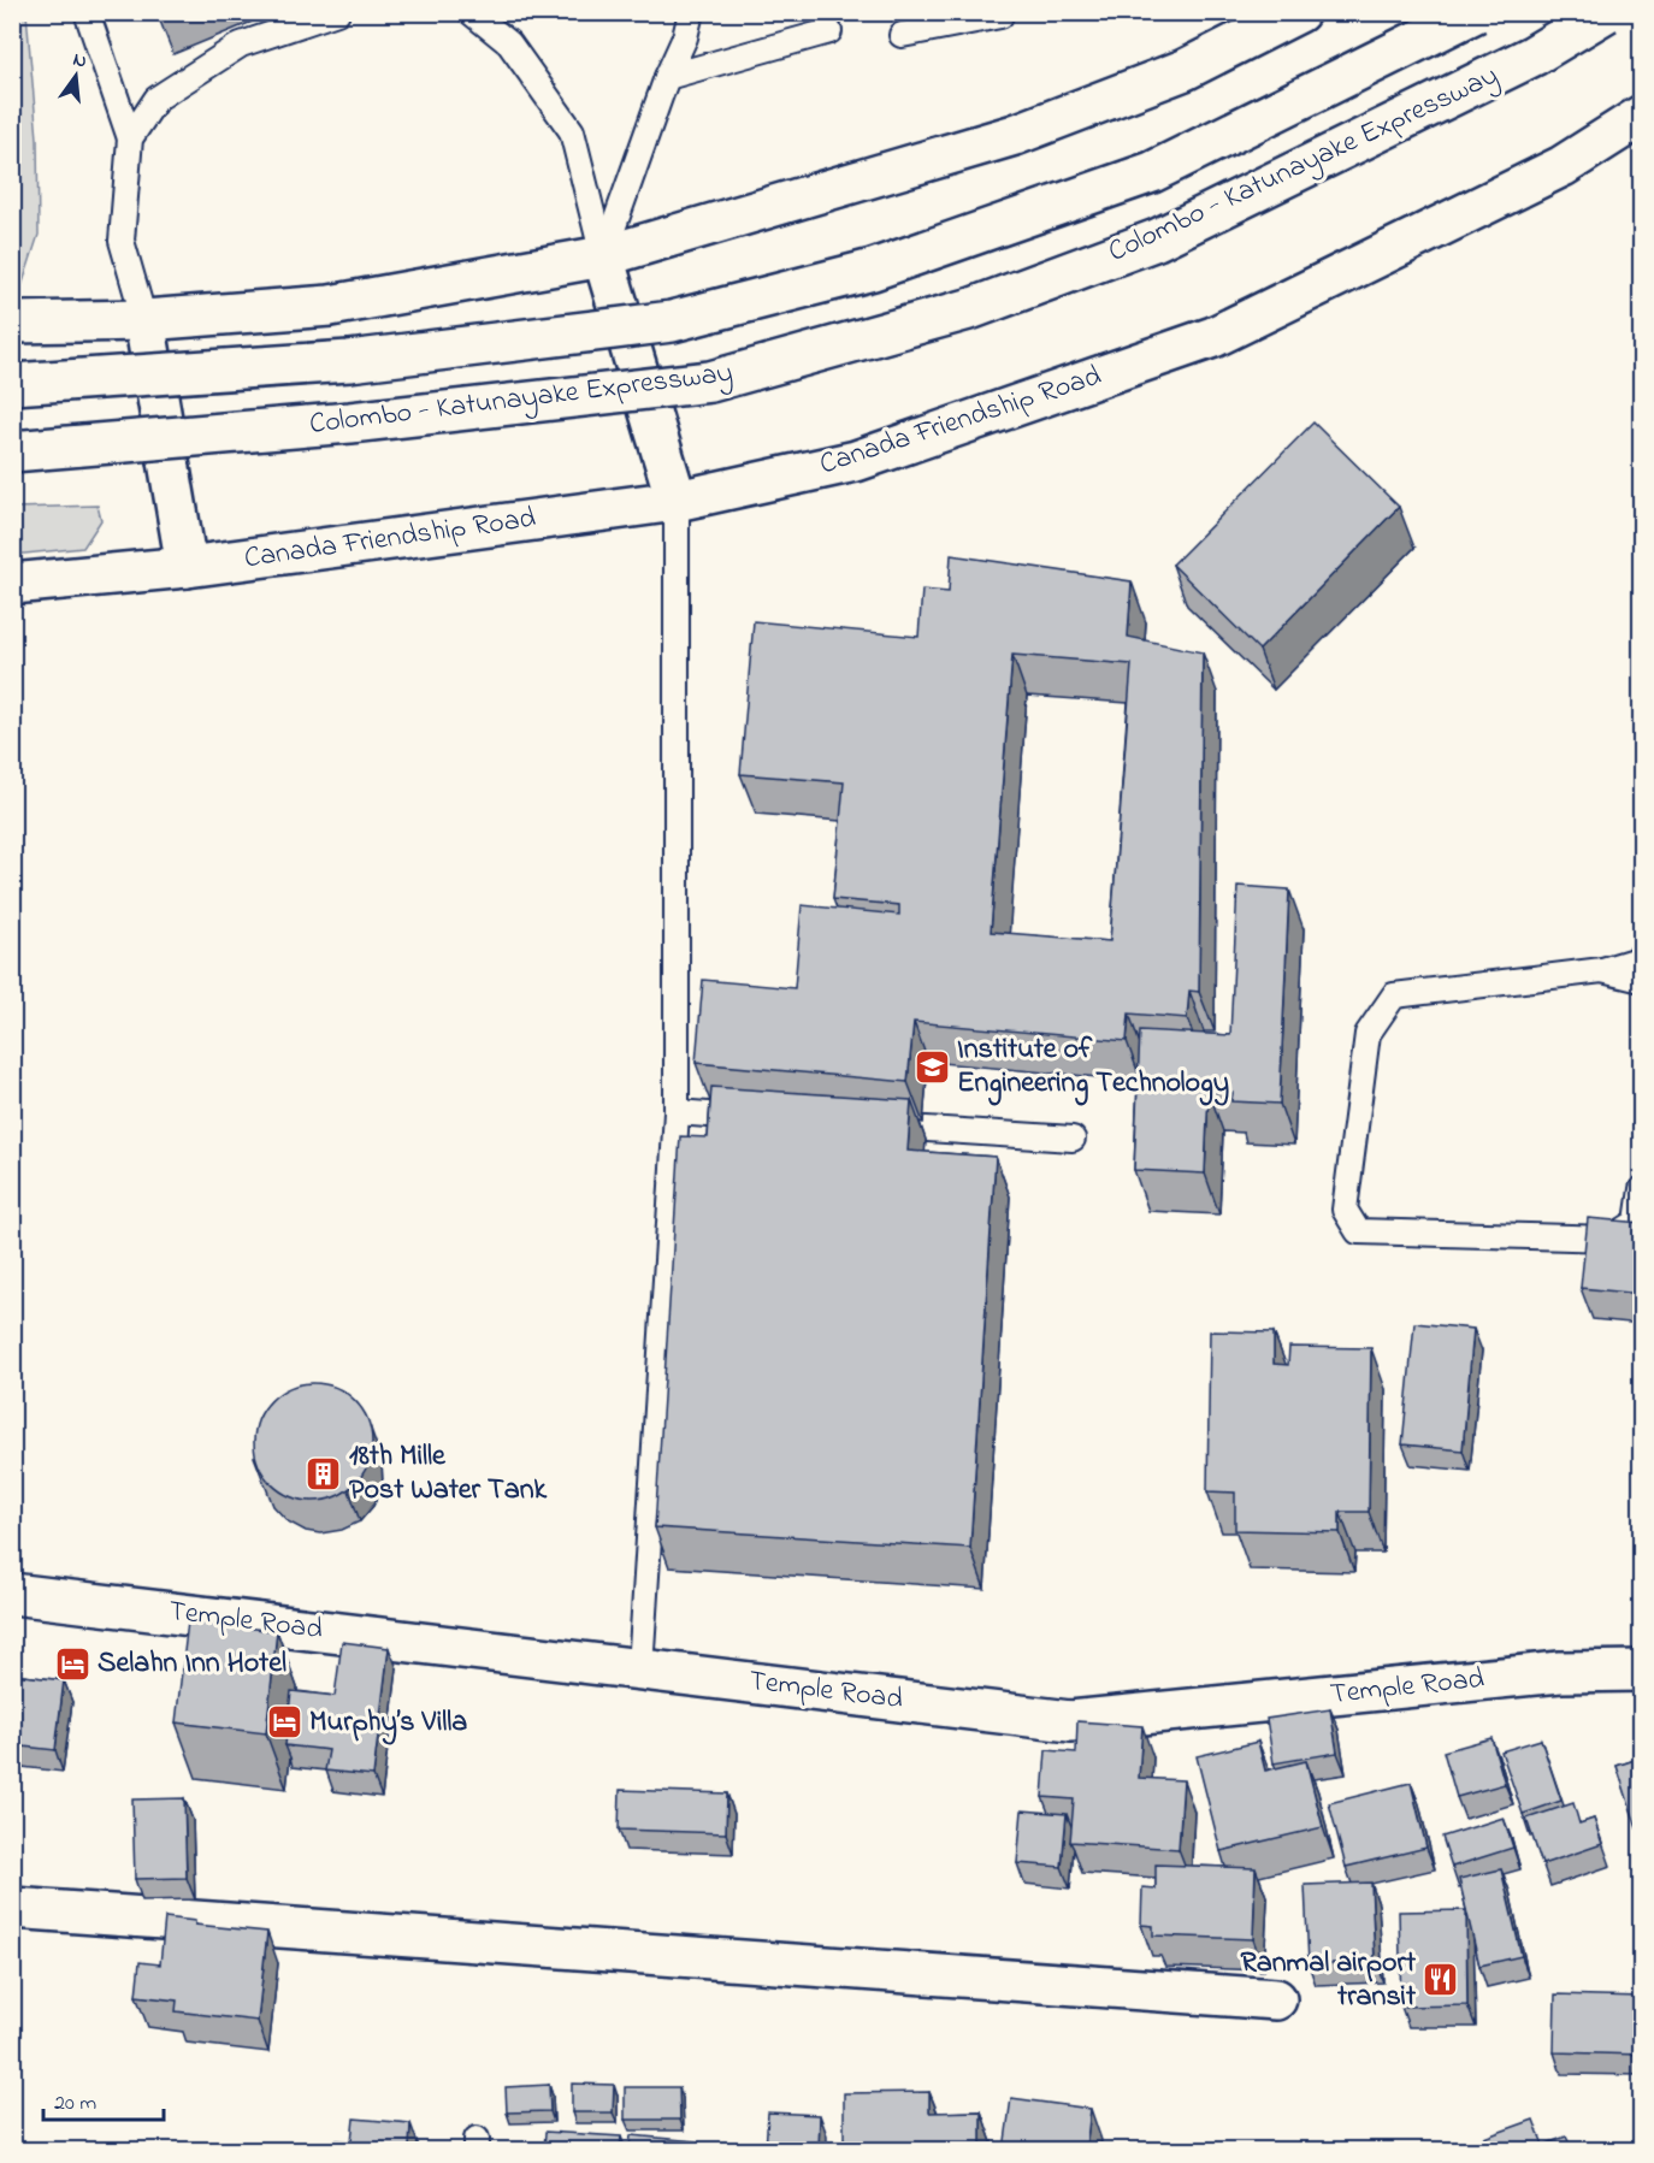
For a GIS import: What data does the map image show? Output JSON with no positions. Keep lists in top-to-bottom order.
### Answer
{
  "streets": {
    "main road": ["Colombo - Katunayake Expressway", "Canada Friendship Road", "Temple Road"]
  },
  "places": {
    "school or university": ["Institute of Engineering Technology"],
    "building": ["18th Mille Post Water Tank"],
    "hotel": ["Selahn Inn Hotel", "Murphy’s Villa"],
    "restaurant": ["Ranmal airport transit"]
  },
  "scale_bar": "20 m",
  "north": "top"
}
